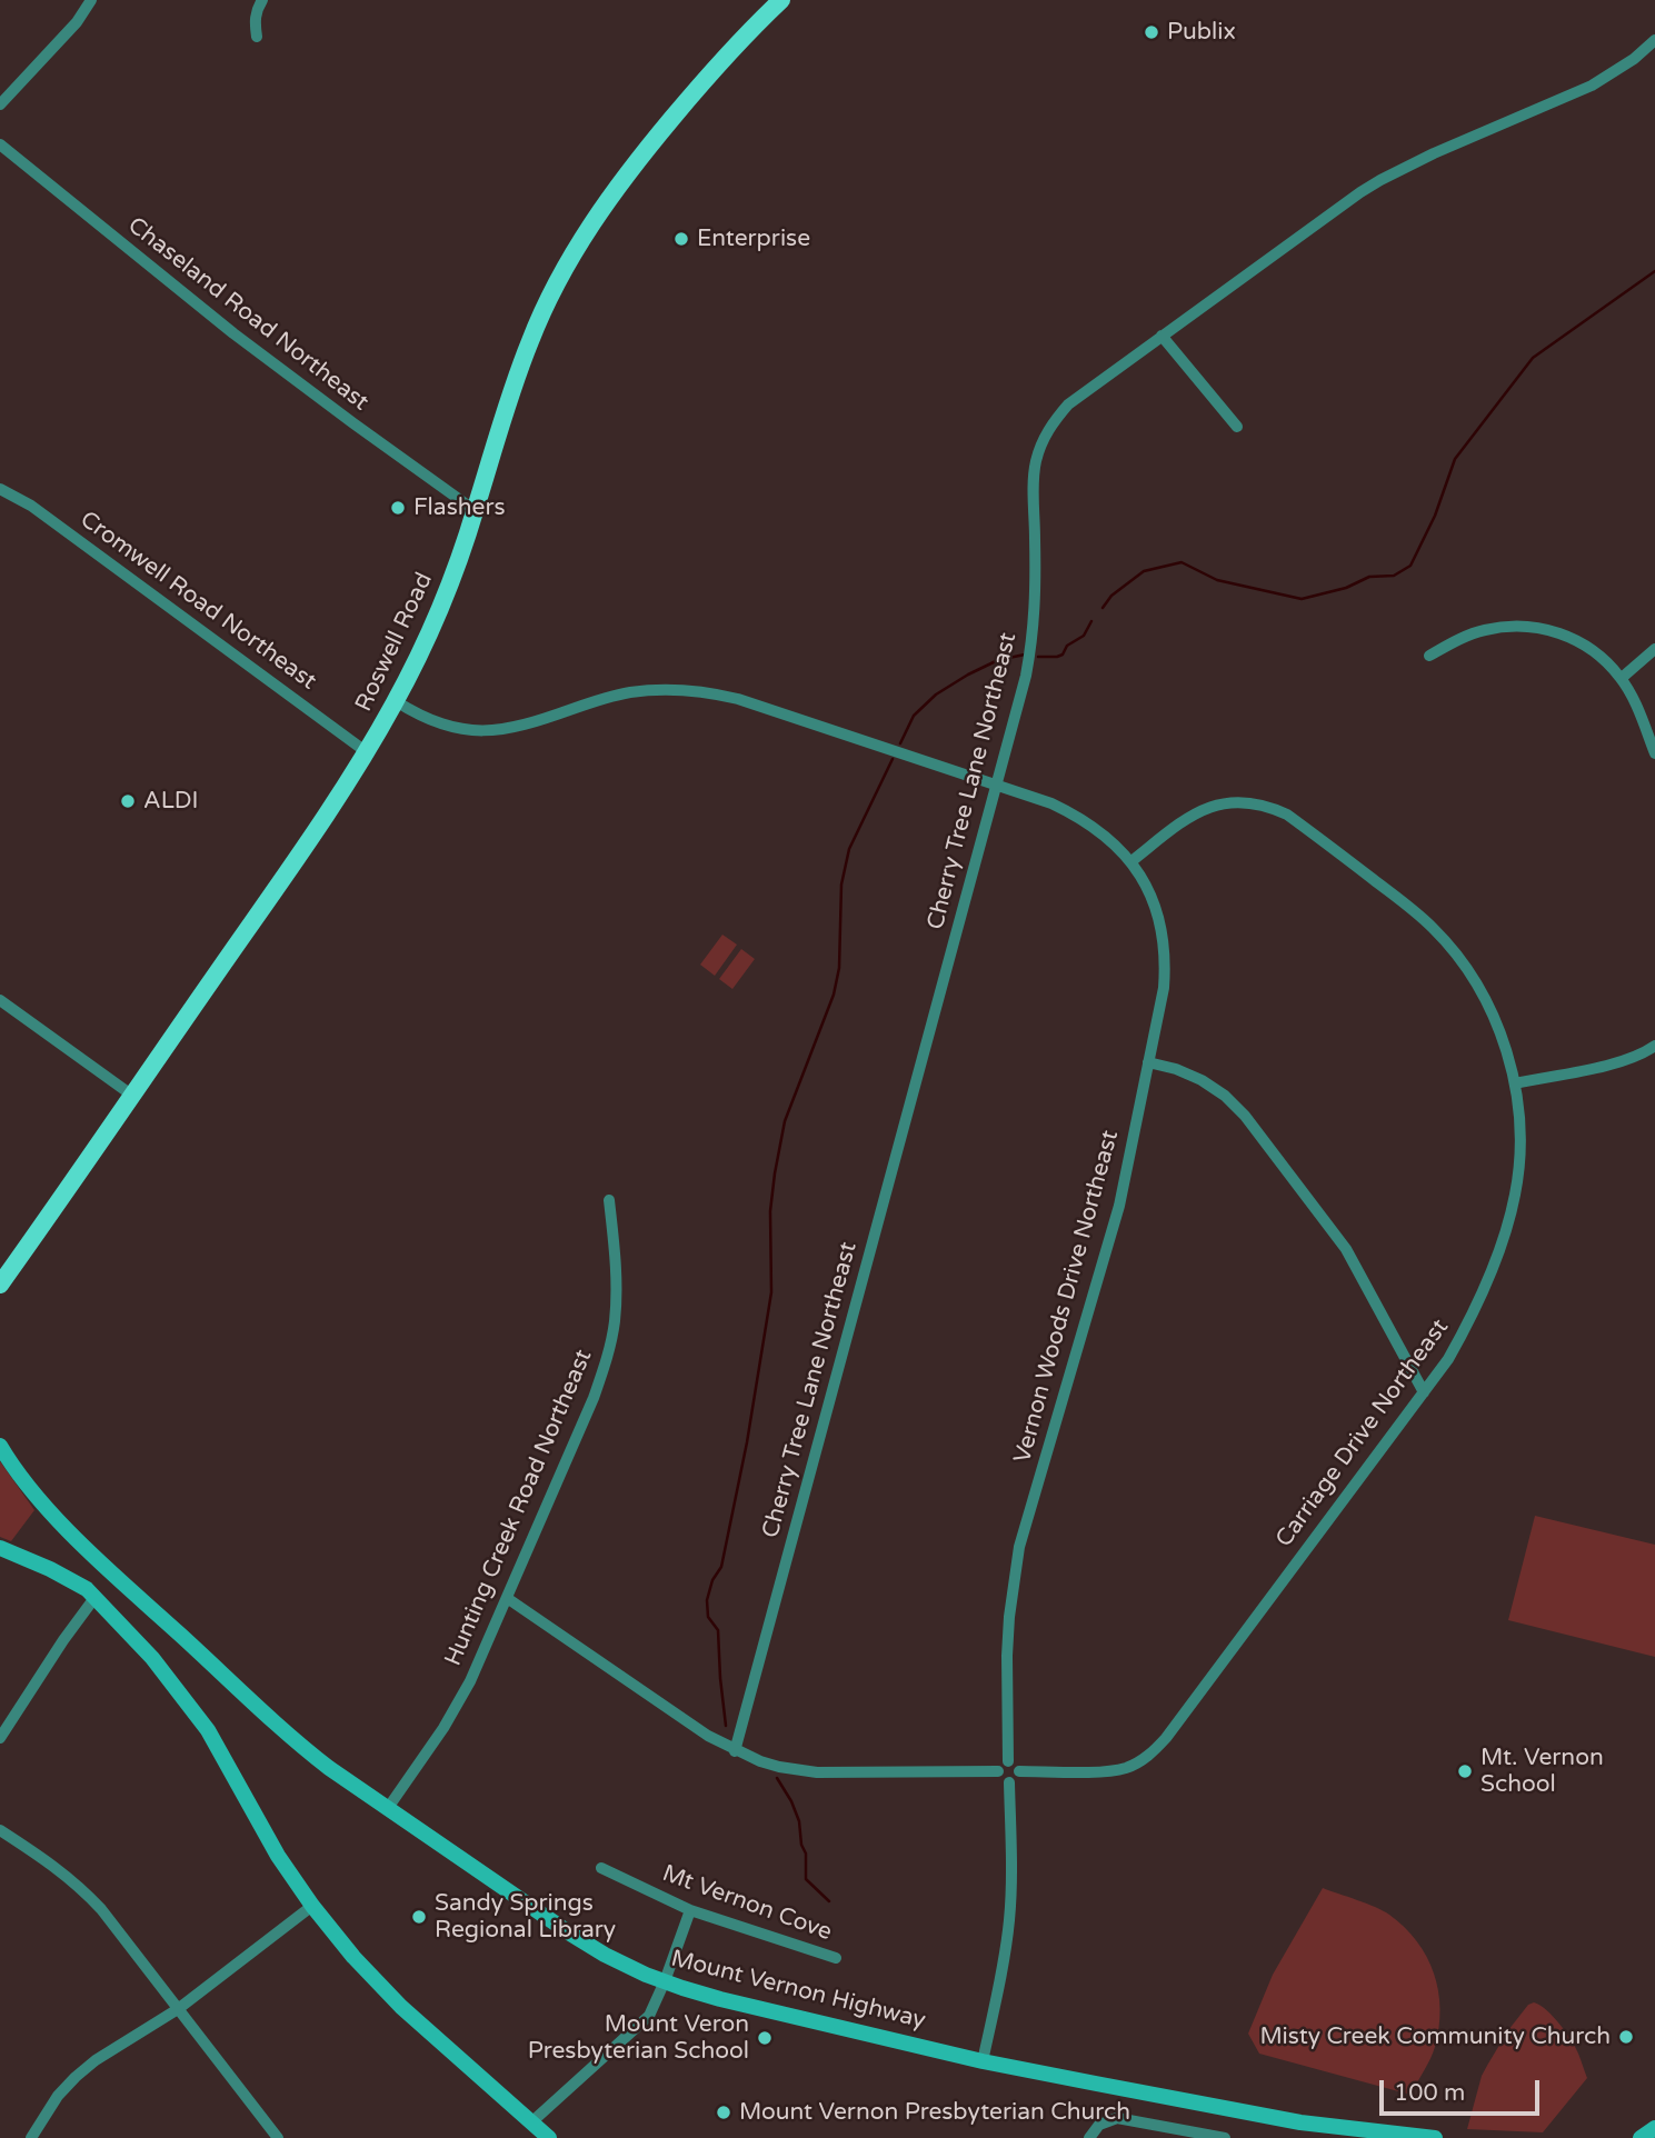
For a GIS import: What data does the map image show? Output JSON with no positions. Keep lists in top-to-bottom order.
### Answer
{
  "streets": {
    "main road": ["Roswell Road", "Mount Vernon Highway"],
    "street": [
      "Chaseland Road Northeast",
      "Cromwell Road Northeast",
      "Cherry Tree Lane Northeast",
      "Vernon Woods Drive Northeast",
      "Carriage Drive Northeast",
      "Hunting Creek Road Northeast",
      "Mt Vernon Cove"
    ]
  },
  "crossings": [
    ["Chaseland Road Northeast", "Roswell Road"],
    ["Cromwell Road Northeast", "Roswell Road"],
    ["Roswell Road", "Vernon Woods Drive Northeast"],
    ["Cherry Tree Lane Northeast", "Vernon Woods Drive Northeast"],
    ["Vernon Woods Drive Northeast", "Carriage Drive Northeast"],
    ["Hunting Creek Road Northeast", "Mount Vernon Highway"]
  ],
  "places": [
    "Publix",
    "Enterprise",
    "Flashers",
    "ALDI",
    "Mt. Vernon School",
    "Sandy Springs Regional Library",
    "Misty Creek Community Church",
    "Mount Veron Presbyterian School",
    "Mount Vernon Presbyterian Church"
  ],
  "scale_bar": "100 m"
}
